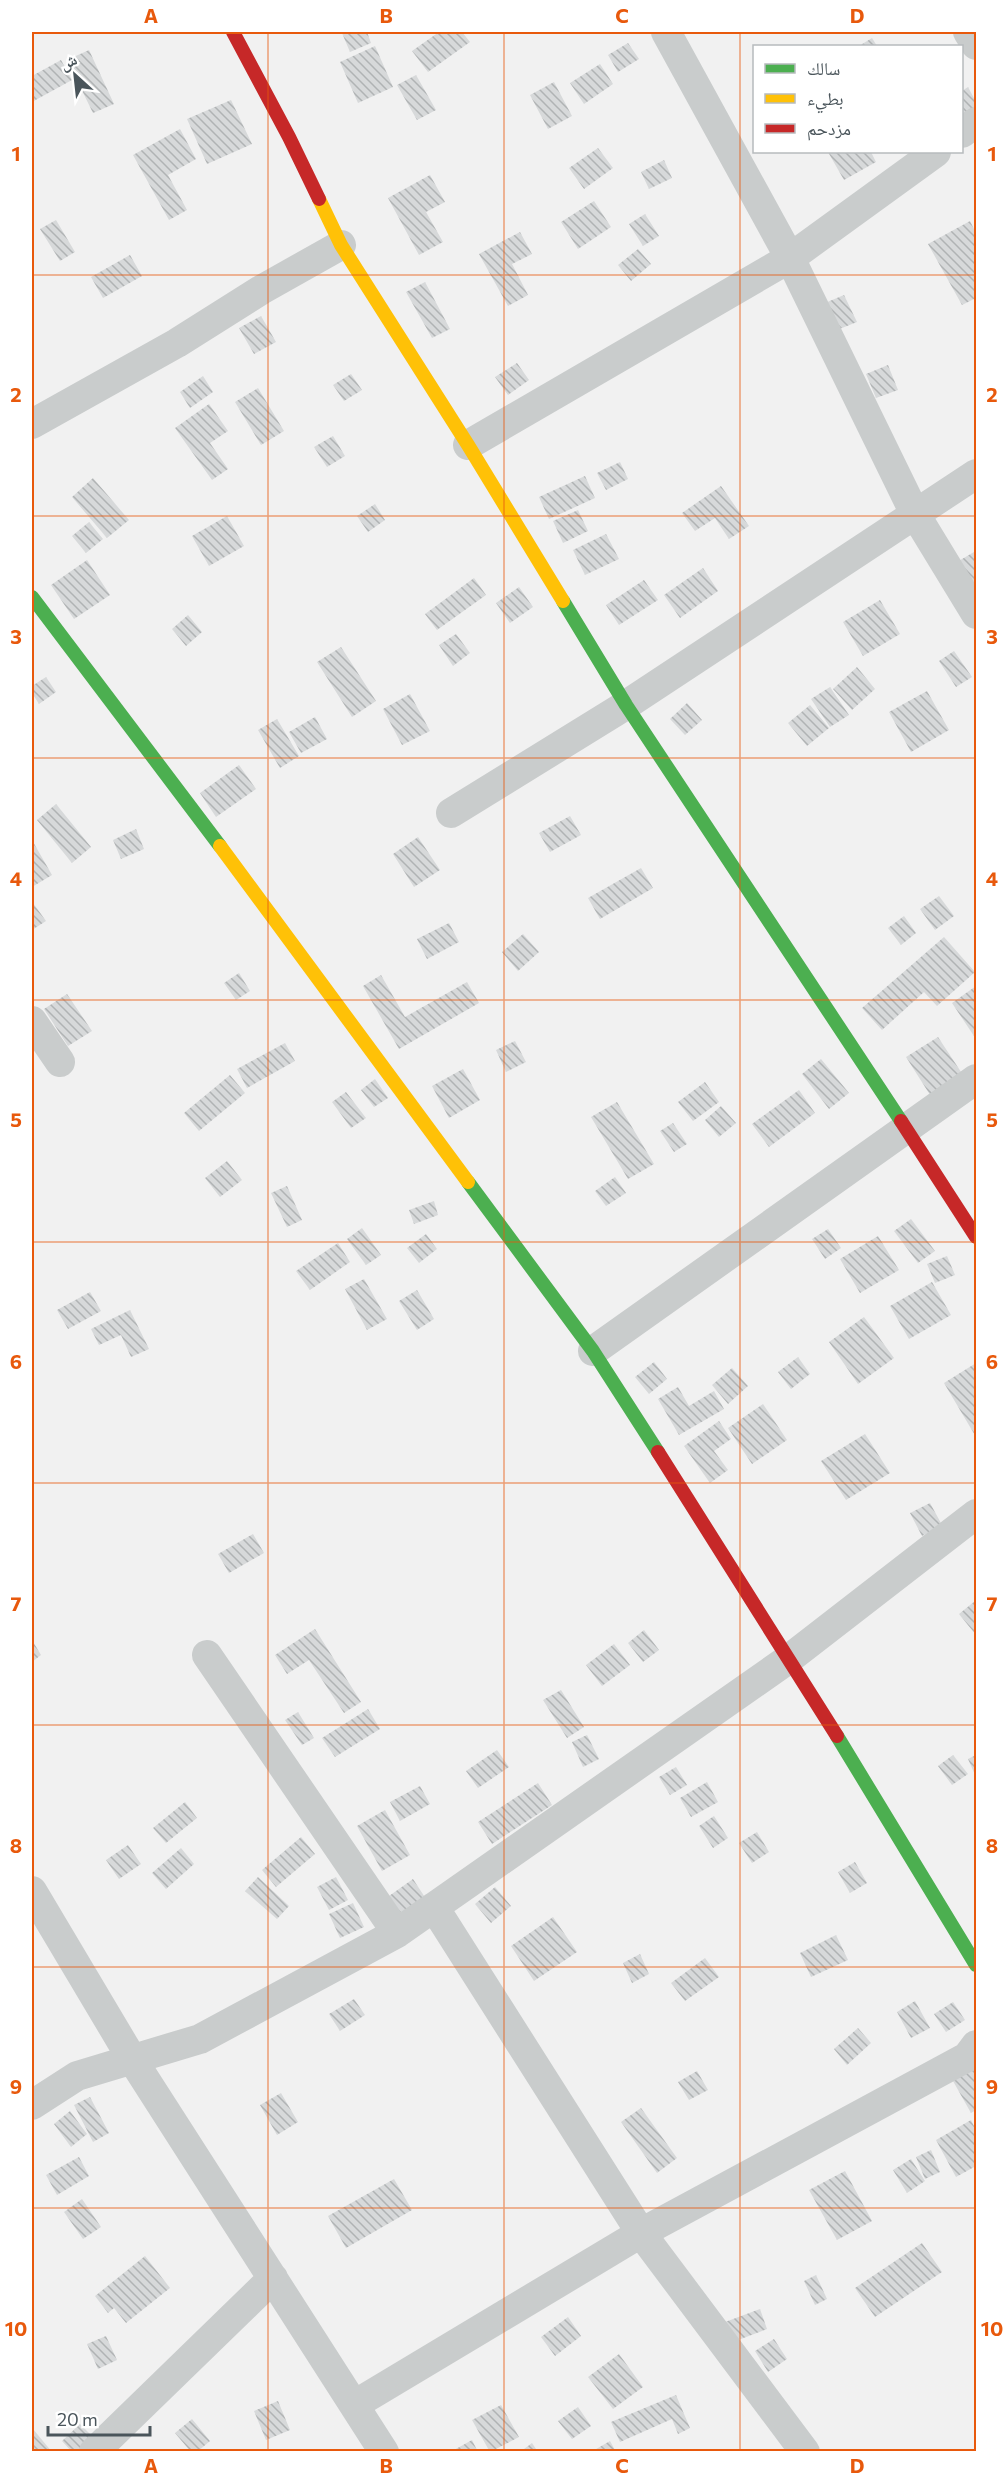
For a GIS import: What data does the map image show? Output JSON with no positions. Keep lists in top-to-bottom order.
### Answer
{
  "legend": ["سالك", "بطيء", "مزدحم"],
  "scale_bar": "20 m",
  "north": "top left",
  "grid": {
    "columns": [
      "A",
      "B",
      "C",
      "D"
    ],
    "rows": [
      "1",
      "2",
      "3",
      "4",
      "5",
      "6",
      "7",
      "8",
      "9",
      "10"
    ]
  }
}
